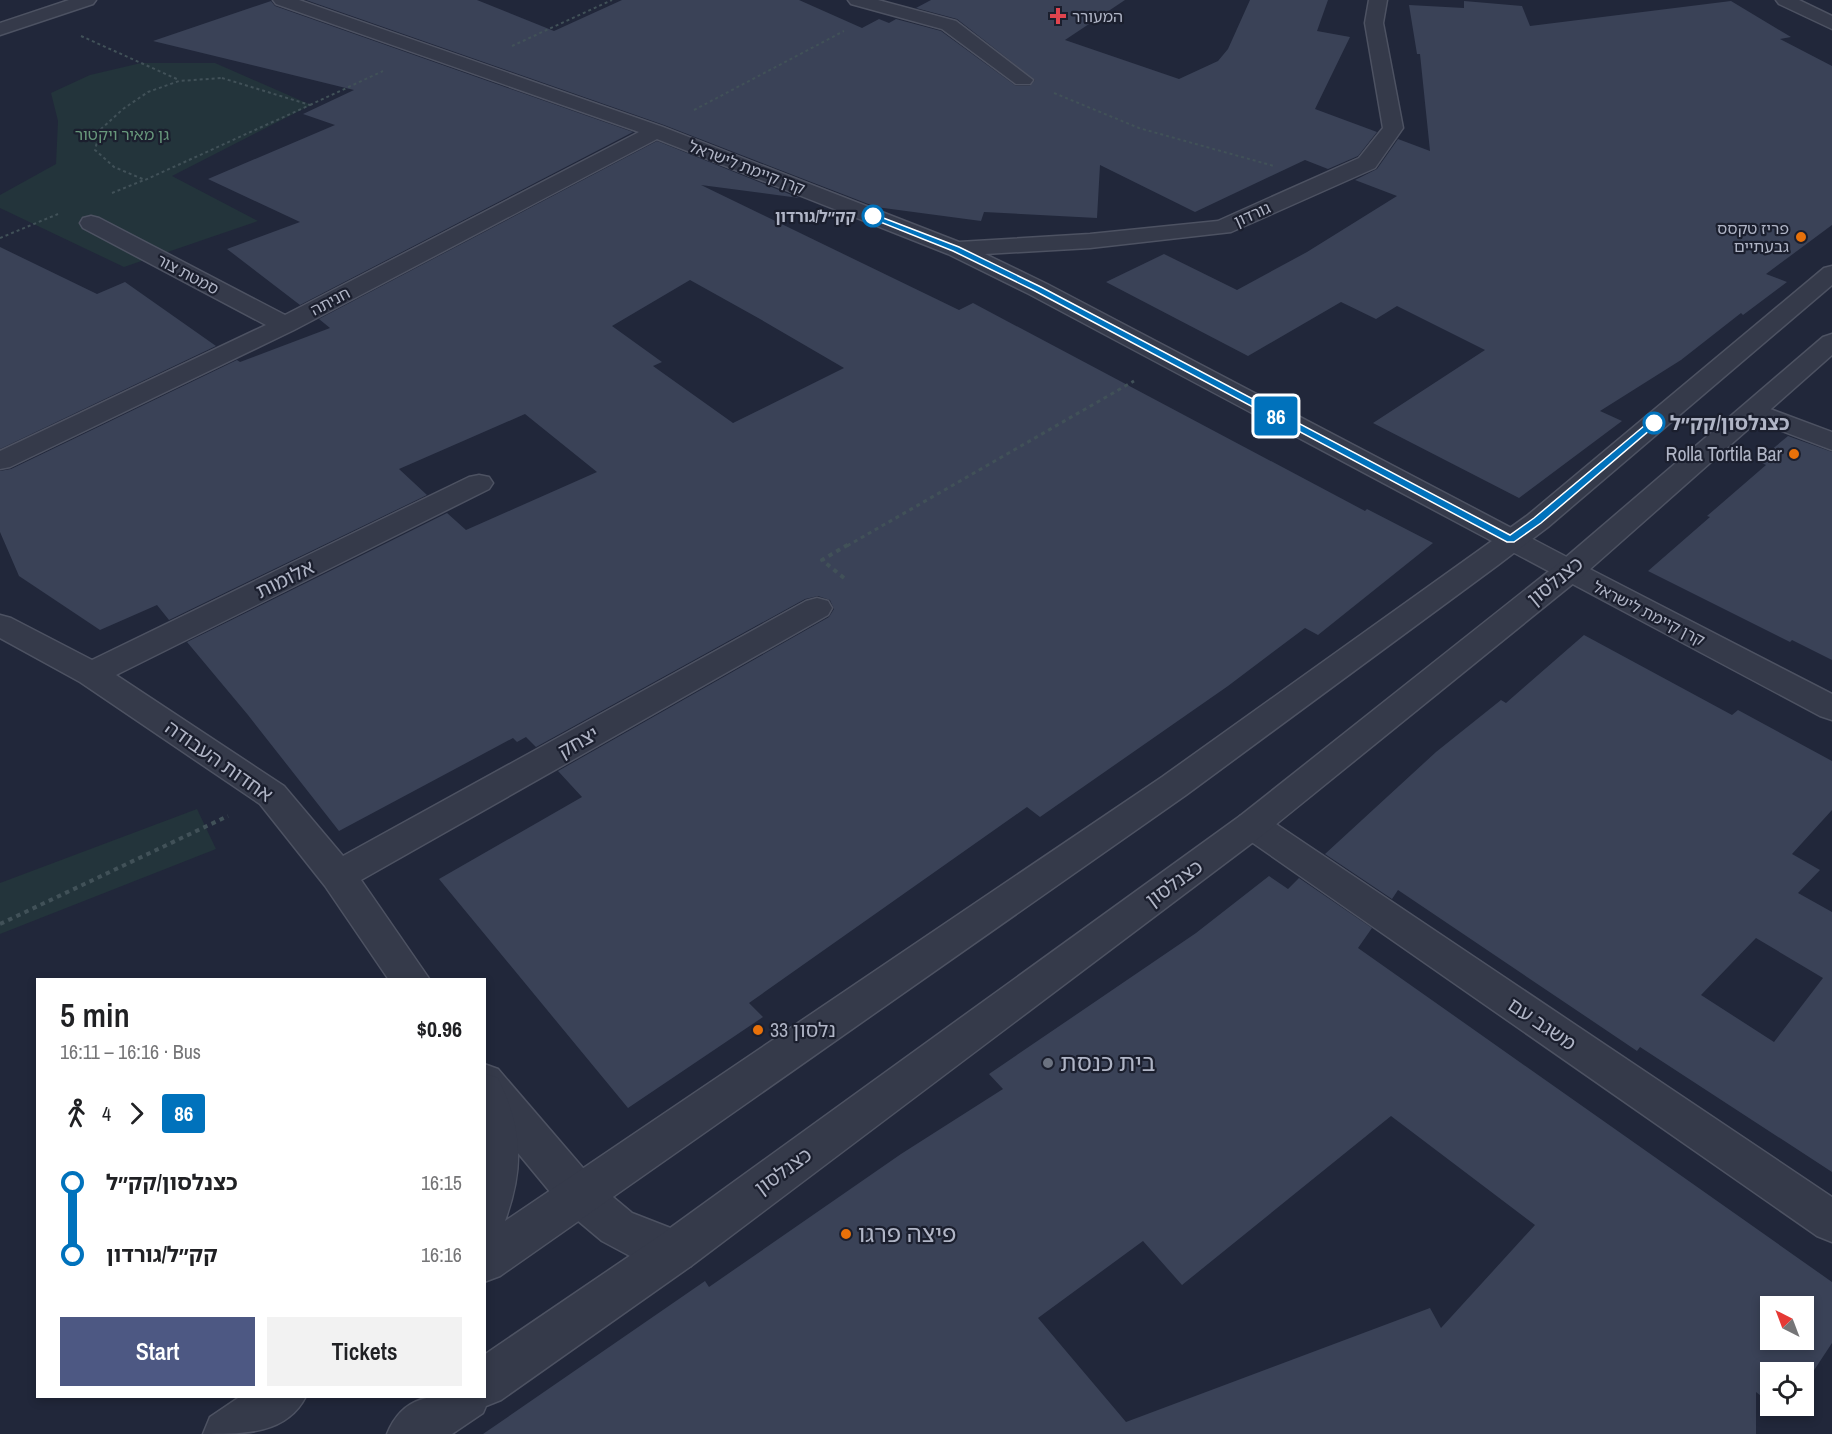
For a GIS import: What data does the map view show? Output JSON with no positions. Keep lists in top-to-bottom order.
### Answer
{
  "streets": {
    "street": [
      "קרן קיימת לישראל",
      "גורדון",
      "סמטת צור",
      "חניתה",
      "אלומות",
      "כצנלסון",
      "יצחק",
      "אחדות העבודה",
      "משגב עם"
    ]
  },
  "crossings": [
    ["קרן קיימת לישראל", "גורדון"],
    ["קרן קיימת לישראל", "חניתה"],
    ["קרן קיימת לישראל", "כצנלסון"],
    ["סמטת צור", "חניתה"],
    ["אלומות", "אחדות העבודה"],
    ["כצנלסון", "משגב עם"],
    ["יצחק", "אחדות העבודה"]
  ],
  "parks": ["גן מאיר ויקטור"],
  "places": {
    "health": ["המעורר"],
    "other": [
      "קק״ל/גורדון",
      "פריז טקסס גבעתיים",
      "כצנלסון/קק״ל",
      "Rolla Tortila Bar",
      "נלסון 33",
      "בית כנסת",
      "פיצה פרגו"
    ]
  },
  "lines": ["bus line 86"],
  "north": "top left",
  "page": {
    "on_map": "86",
    "heading": ["5 min", "16:11 – 16:16 · Bus", "$0.96"],
    "legs": ["4", "86"],
    "list": [
      {
        "name": "כצנלסון/קק״ל",
        "value": "16:15"
      },
      {
        "name": "קק״ל/גורדון",
        "value": "16:16"
      }
    ],
    "buttons": ["Start", "Tickets"]
  }
}
